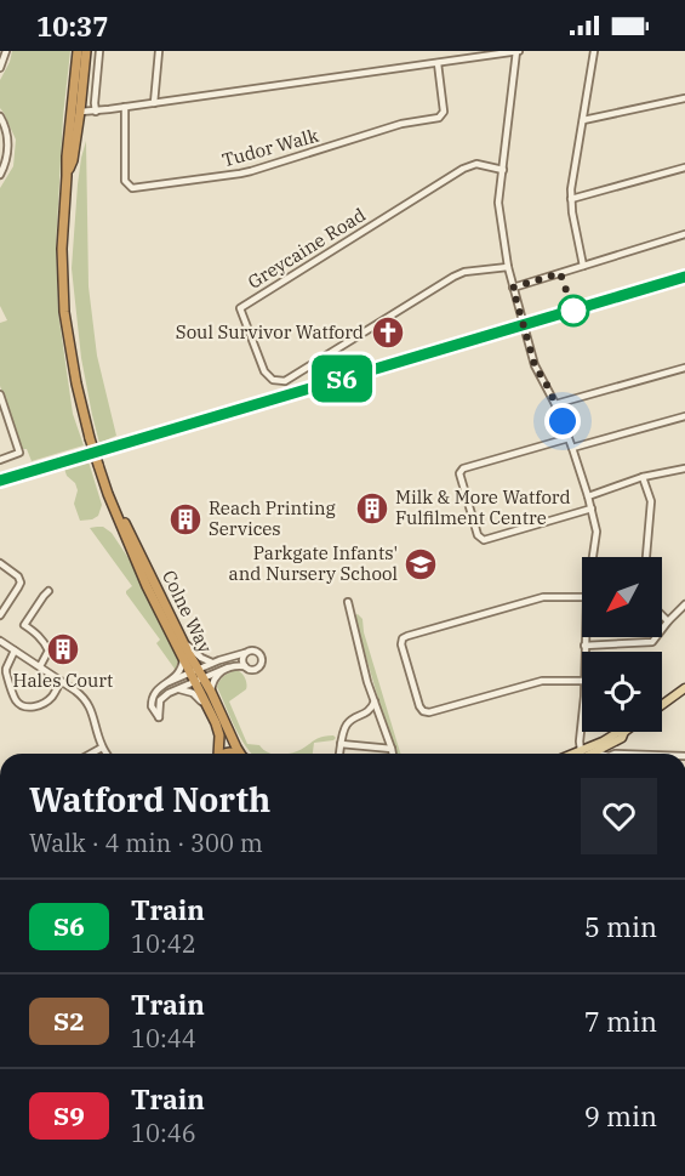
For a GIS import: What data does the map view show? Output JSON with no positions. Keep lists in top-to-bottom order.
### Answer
{
  "streets": {
    "highway": ["Colne Way"],
    "street": ["Tudor Walk", "Greycaine Road"]
  },
  "places": {
    "church": ["Soul Survivor Watford"],
    "building": ["Milk & More Watford Fulfilment Centre", "Reach Printing Services", "Hales Court"],
    "school or university": ["Parkgate Infants' and Nursery School"]
  },
  "north": "bottom left",
  "page": {
    "status": "10:37",
    "on_map": "S6",
    "heading": ["Watford North", "Walk · 4 min · 300 m"],
    "list": [
      {
        "mark": "S6",
        "name": "Train",
        "note": "10:42",
        "value": "5 min"
      },
      {
        "mark": "S2",
        "name": "Train",
        "note": "10:44",
        "value": "7 min"
      },
      {
        "mark": "S9",
        "name": "Train",
        "note": "10:46",
        "value": "9 min"
      }
    ]
  }
}
